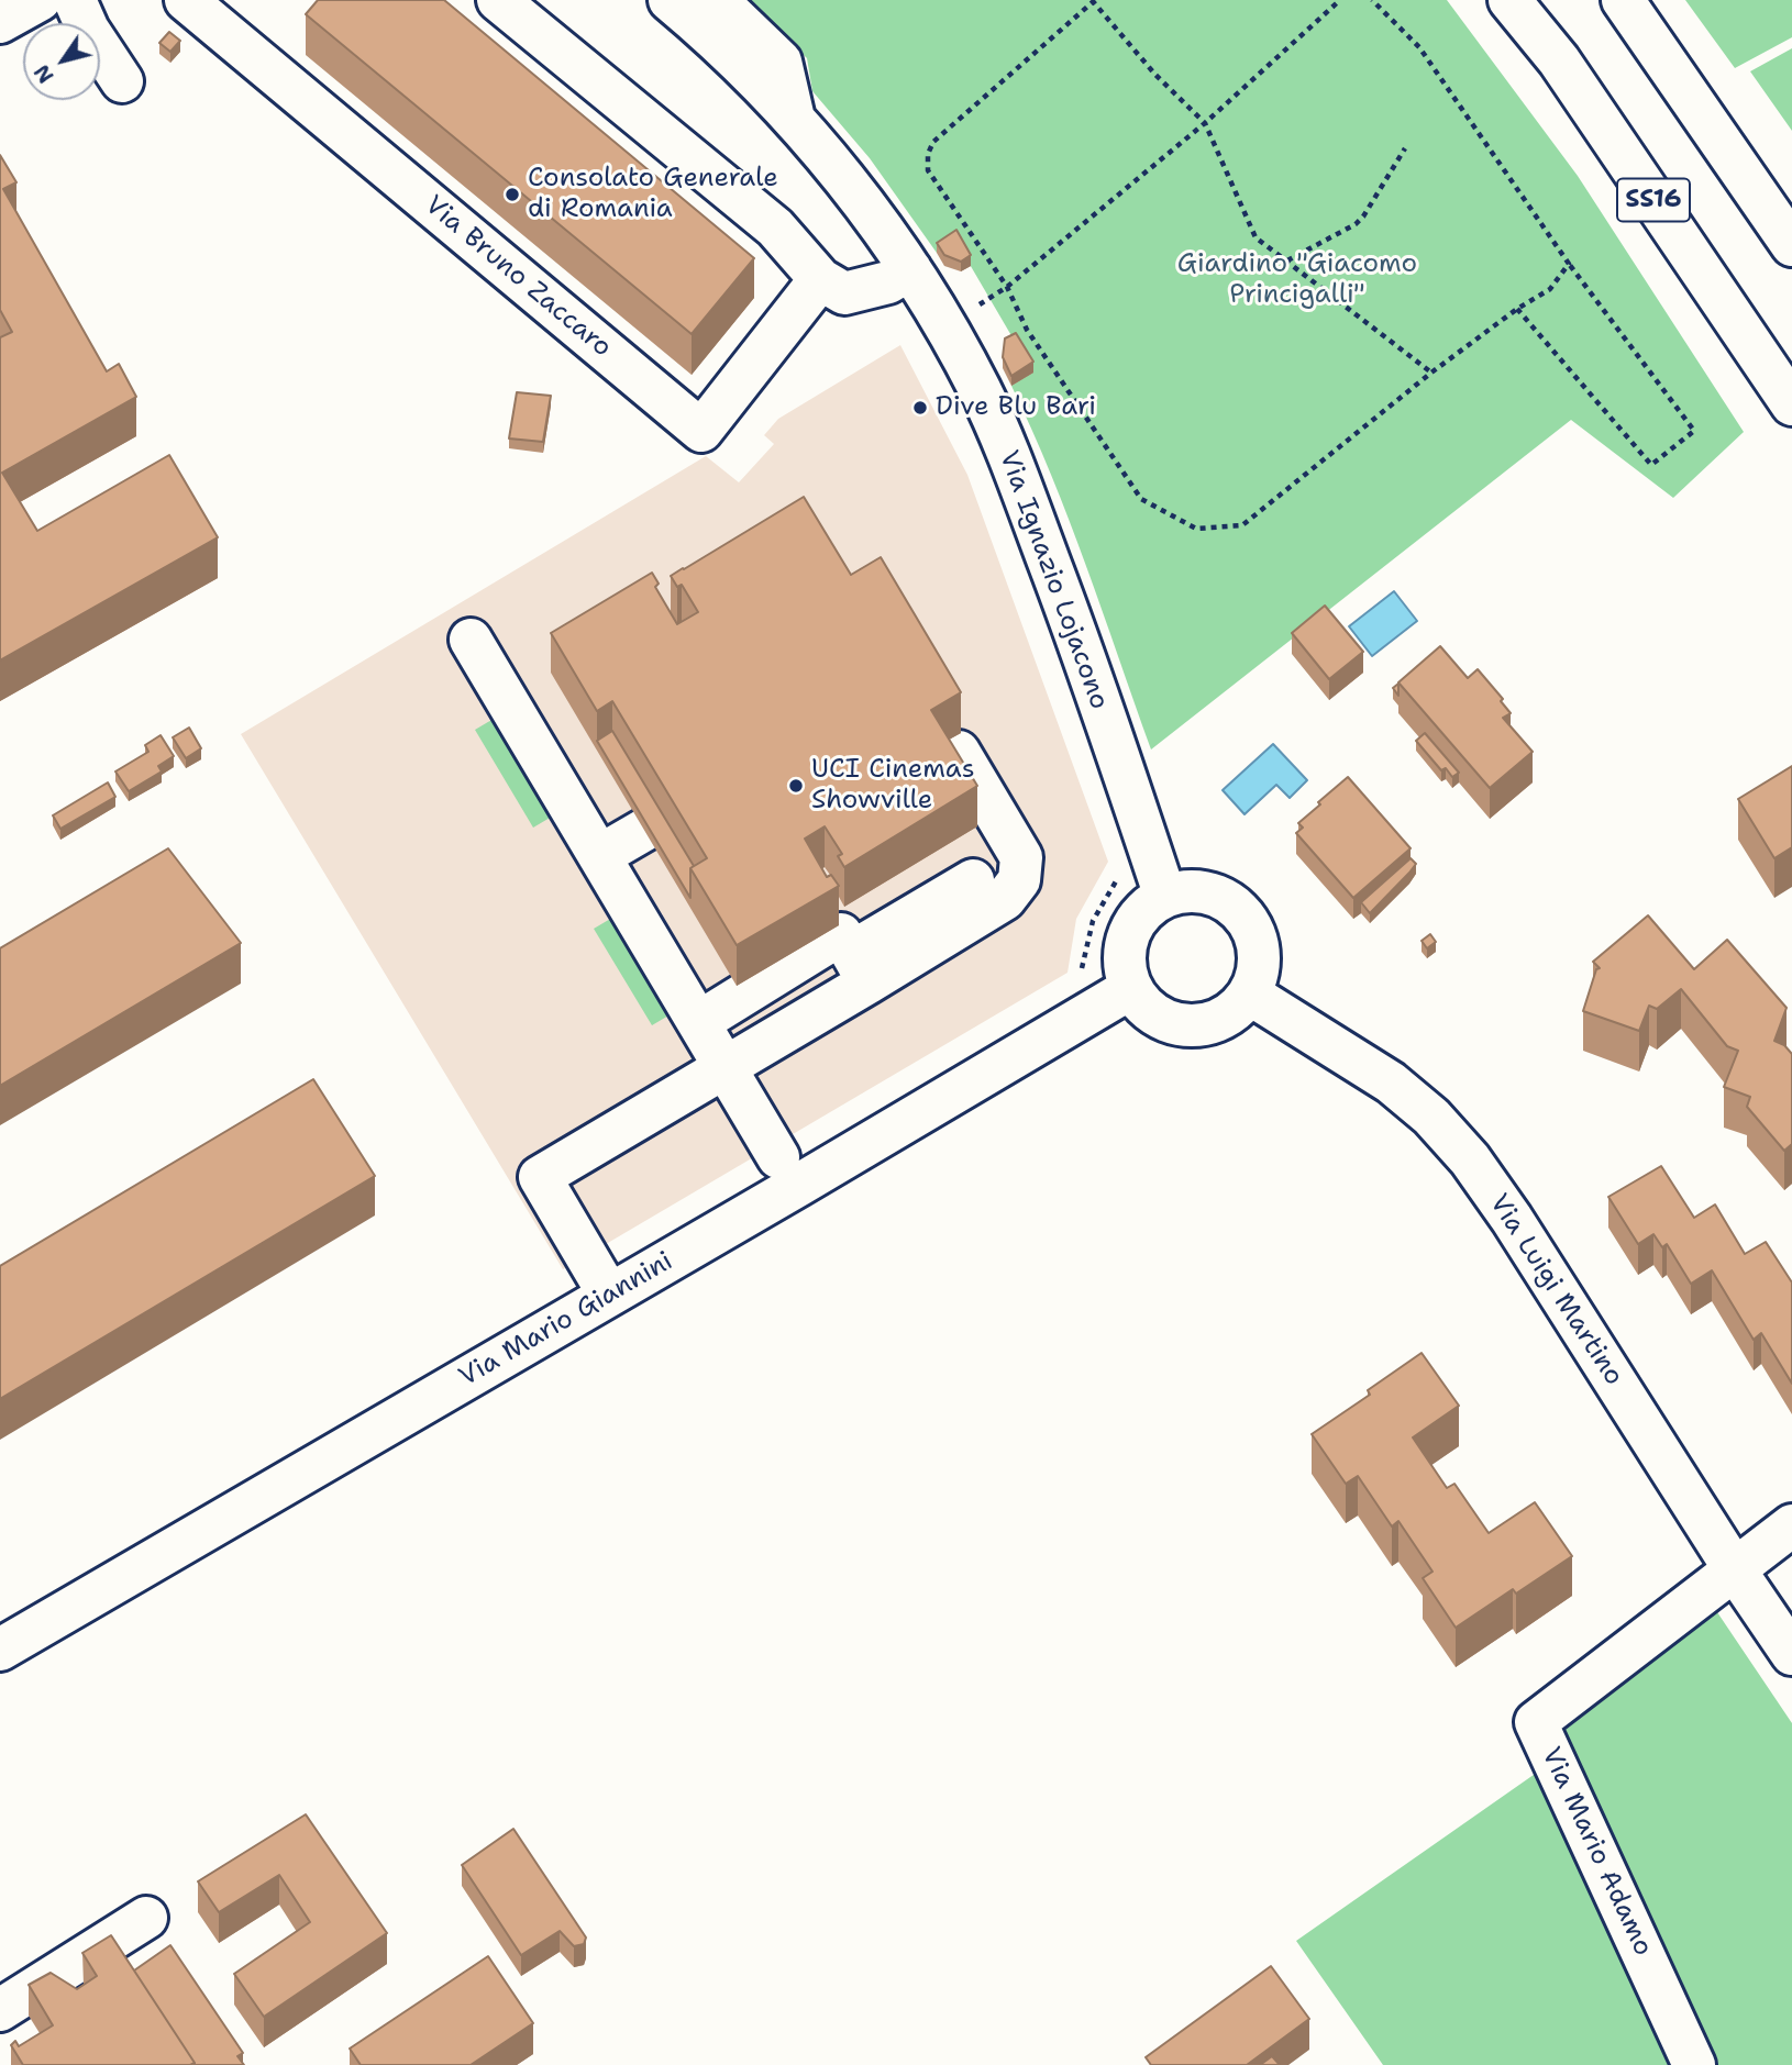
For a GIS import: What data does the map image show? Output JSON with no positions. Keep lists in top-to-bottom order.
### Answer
{
  "streets": {
    "main road": [
      "SS16",
      "Via Bruno Zaccaro",
      "Via Ignazio Lojacono",
      "Via Luigi Martino",
      "Via Mario Giannini",
      "Via Mario Adamo"
    ]
  },
  "crossings": [
    ["Via Ignazio Lojacono", "Via Luigi Martino"],
    ["Via Ignazio Lojacono", "Via Mario Giannini"],
    ["Via Luigi Martino", "Via Mario Giannini"],
    ["Via Luigi Martino", "Via Mario Adamo"]
  ],
  "parks": ["Giardino \"Giacomo Princigalli\""],
  "places": ["Consolato Generale di Romania", "Dive Blu Bari", "UCI Cinemas Showville"],
  "north": "bottom left"
}
